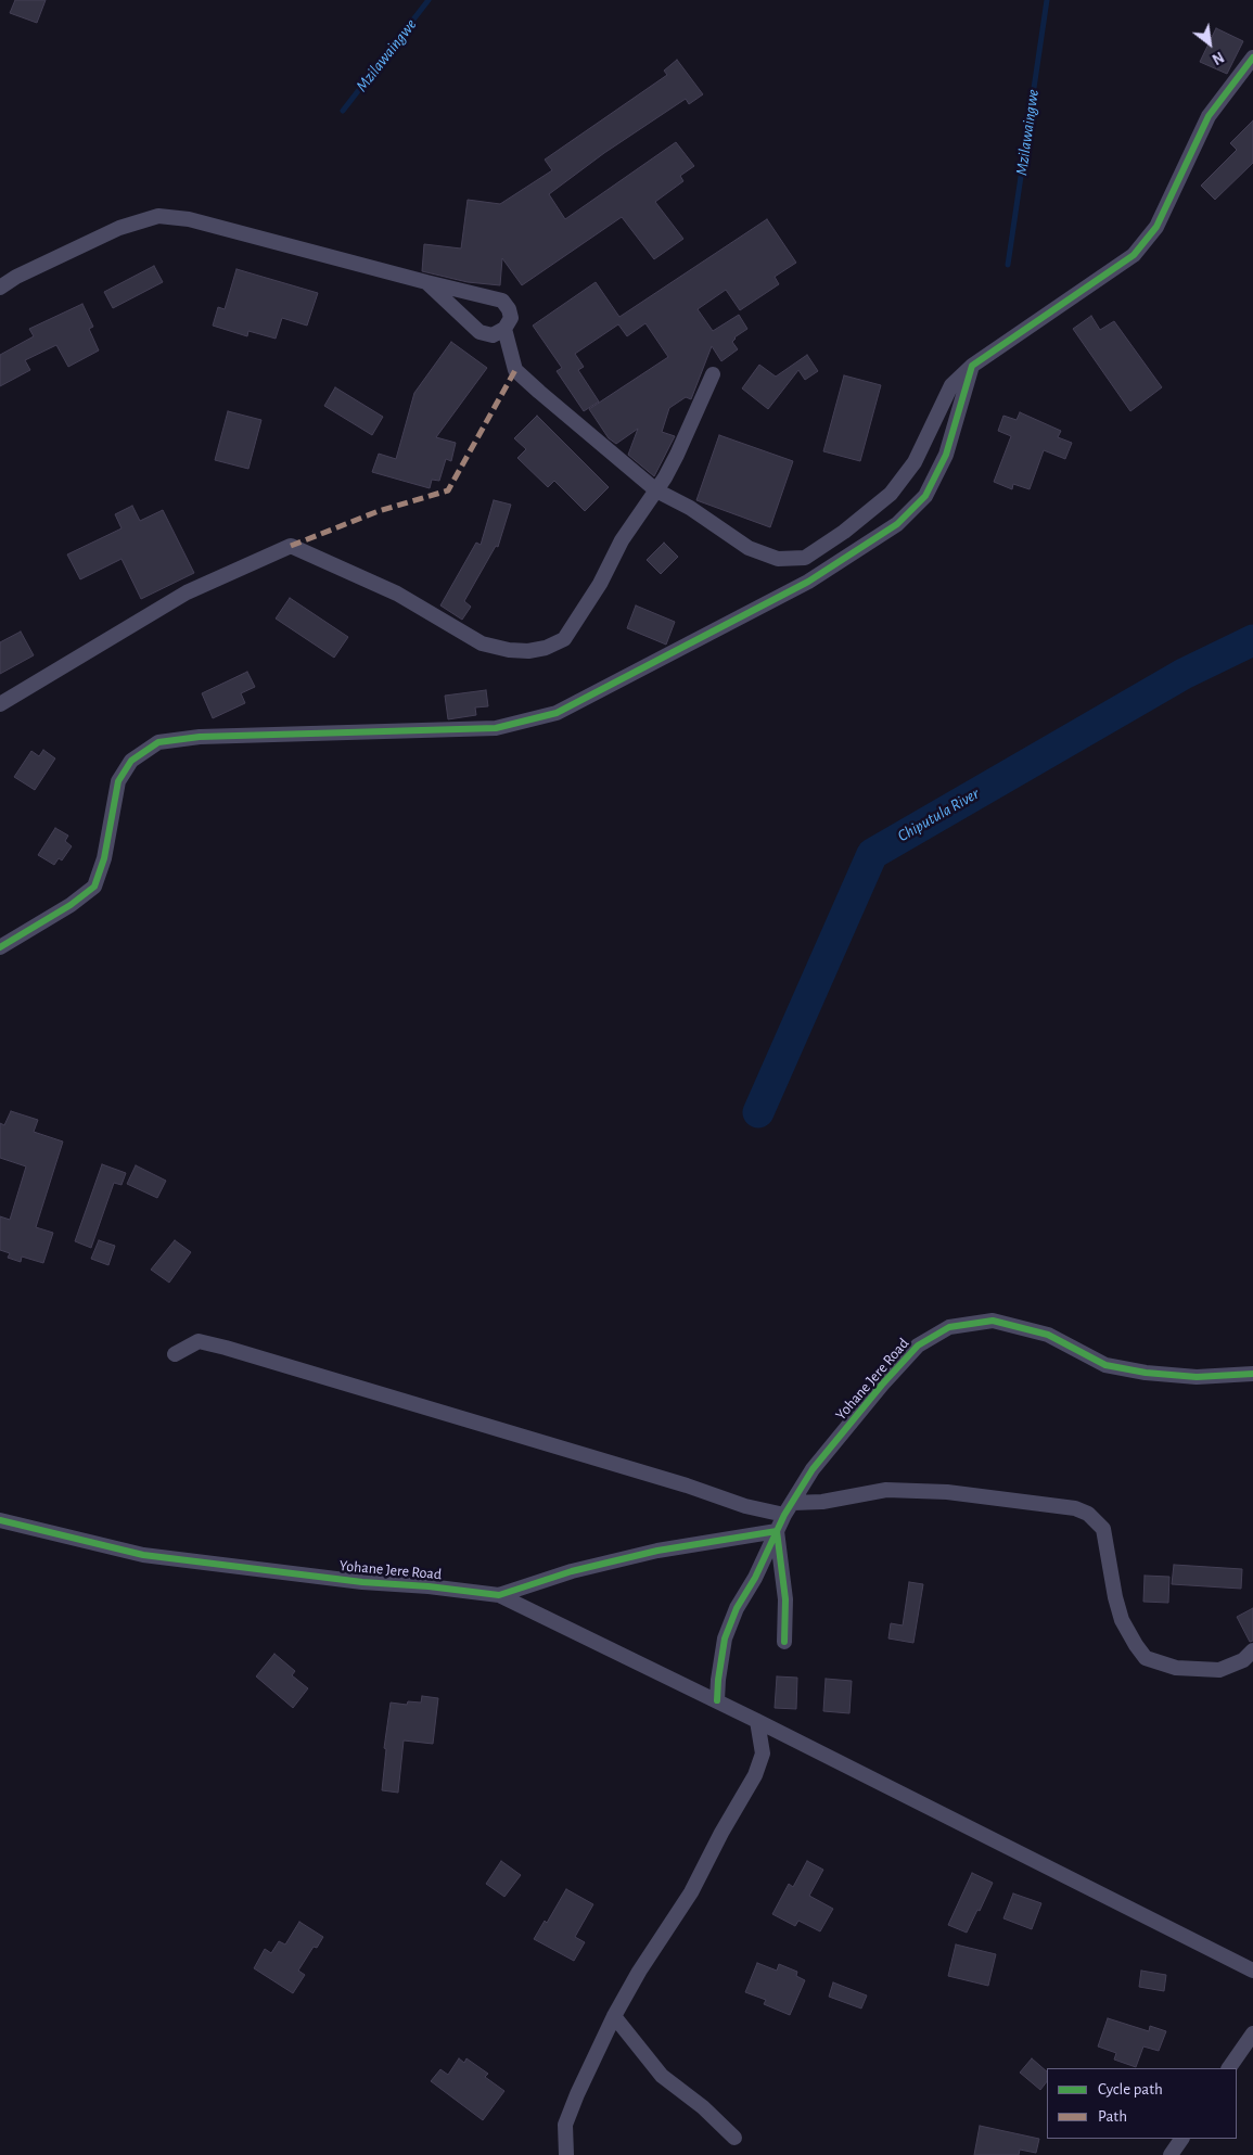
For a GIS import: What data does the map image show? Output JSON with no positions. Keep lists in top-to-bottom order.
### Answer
{
  "streets": {
    "street": ["Yohane Jere Road"]
  },
  "water": ["Mzilawaingwe", "Chiputula River"],
  "legend": ["Cycle path", "Path"],
  "north": "bottom right"
}
